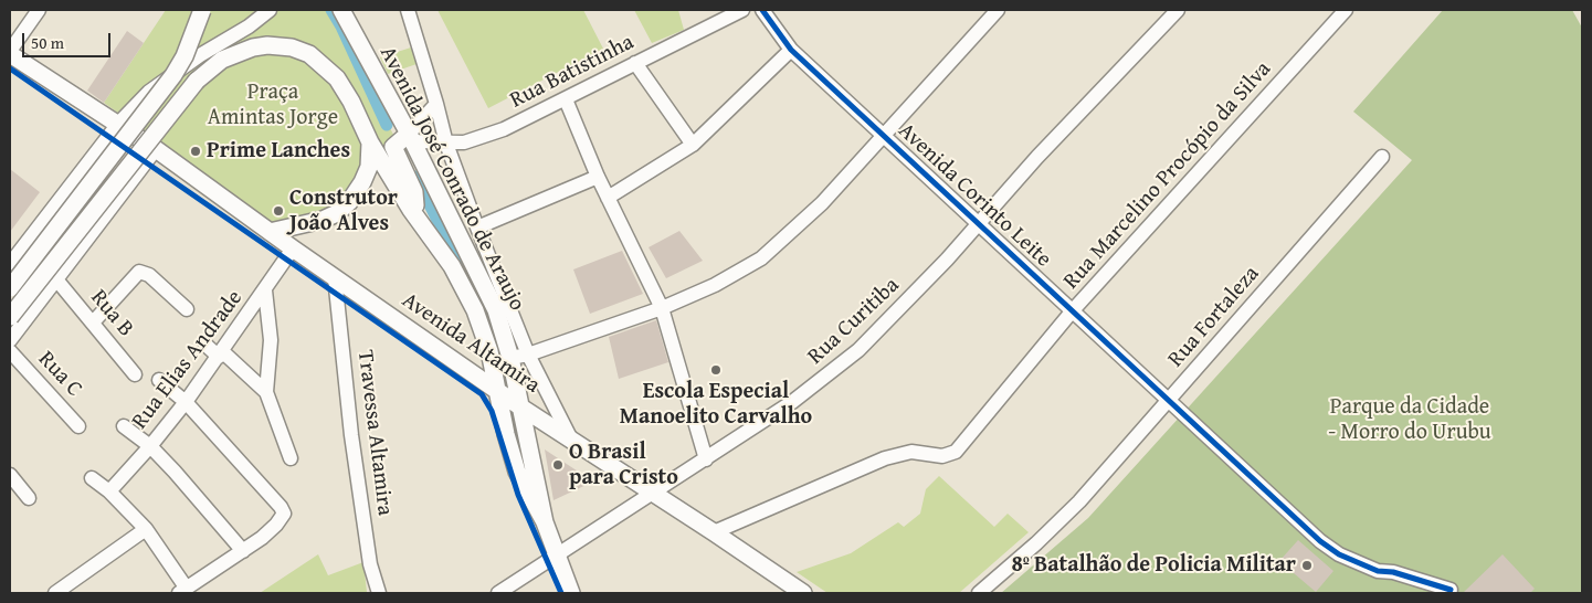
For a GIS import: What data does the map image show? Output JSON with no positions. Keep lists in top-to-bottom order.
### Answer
{
  "streets": {
    "main road": ["Avenida José Conrado de Araujo", "Avenida Altamira"],
    "street": [
      "Rua Batistinha",
      "Rua Marcelino Procópio da Silva",
      "Avenida Corinto Leite",
      "Rua B",
      "Rua Fortaleza",
      "Rua Curitiba",
      "Rua Elias Andrade",
      "Rua C",
      "Travessa Altamira"
    ]
  },
  "crossings": [
    ["Rua Batistinha", "Avenida José Conrado de Araujo"],
    ["Rua Marcelino Procópio da Silva", "Avenida Corinto Leite"],
    ["Rua Marcelino Procópio da Silva", "Avenida Altamira"],
    ["Avenida José Conrado de Araujo", "Avenida Altamira"],
    ["Avenida Corinto Leite", "Rua Fortaleza"],
    ["Avenida Corinto Leite", "Rua Curitiba"],
    ["Rua Curitiba", "Avenida Altamira"],
    ["Avenida Altamira", "Rua Elias Andrade"],
    ["Avenida Altamira", "Travessa Altamira"]
  ],
  "parks": ["Praça Amintas Jorge", "Parque da Cidade - Morro do Urubu"],
  "places": [
    "Prime Lanches",
    "Construtor João Alves",
    "Escola Especial Manoelito Carvalho",
    "O Brasil para Cristo",
    "8º Batalhão de Policia Militar"
  ],
  "scale_bar": "50 m"
}
